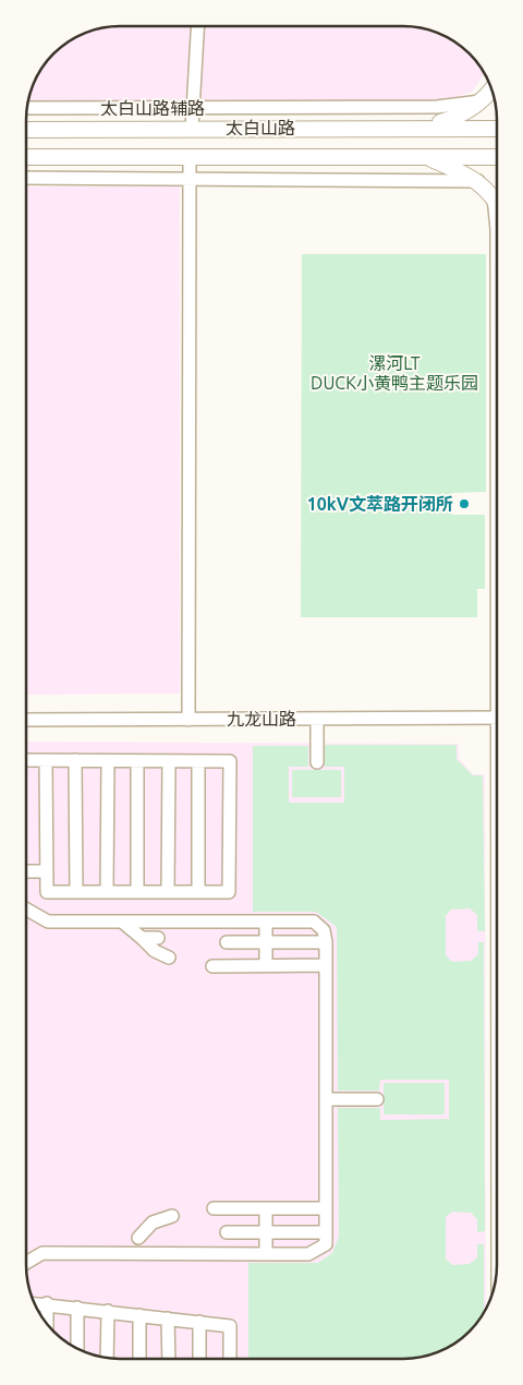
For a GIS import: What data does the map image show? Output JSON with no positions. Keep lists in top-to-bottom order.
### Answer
{
  "streets": {
    "main road": ["太白山路"],
    "street": ["太白山路辅路", "九龙山路"]
  },
  "parks": ["漯河LT DUCK小黄鸭主题乐园"],
  "places": ["10kV文萃路开闭所"]
}
